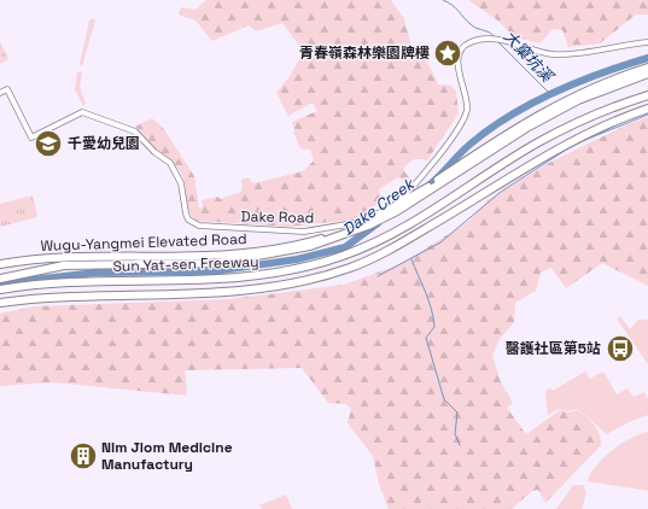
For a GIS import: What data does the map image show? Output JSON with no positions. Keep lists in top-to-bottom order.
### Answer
{
  "streets": {
    "highway": ["Wugu-Yangmei Elevated Road", "Sun Yat-sen Freeway"],
    "street": ["Dake Road"]
  },
  "water": ["大窠坑溪", "Dake Creek"],
  "places": {
    "place": ["青春嶺森林樂園牌樓"],
    "school or university": ["千愛幼兒園"],
    "bus stop": ["醫護社區第5站"],
    "building": ["Nim Jiom Medicine Manufactury"]
  }
}
